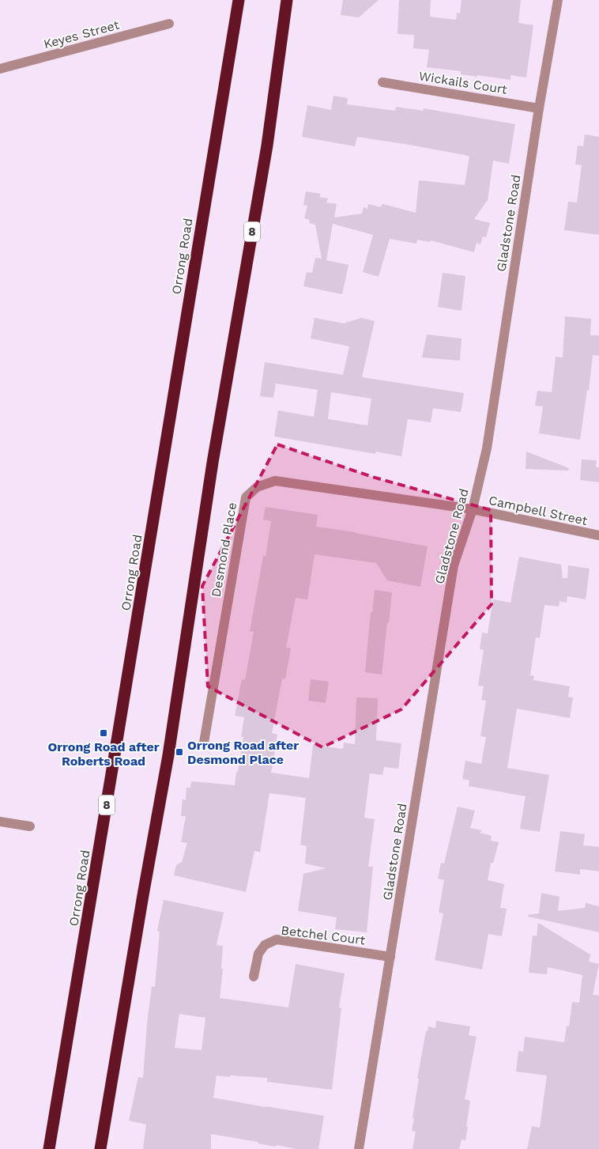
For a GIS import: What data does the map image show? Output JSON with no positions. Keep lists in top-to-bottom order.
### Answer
{
  "streets": {
    "highway": ["8", "Orrong Road"],
    "street": [
      "Keyes Street",
      "Wickails Court",
      "Gladstone Road",
      "Campbell Street",
      "Desmond Place",
      "Betchel Court"
    ]
  },
  "crossings": [
    ["Wickails Court", "Gladstone Road"],
    ["Gladstone Road", "Campbell Street"],
    ["Gladstone Road", "Desmond Place"],
    ["Gladstone Road", "Betchel Court"],
    ["Campbell Street", "Desmond Place"]
  ],
  "places": {
    "transit": ["Orrong Road after Roberts Road", "Orrong Road after Desmond Place"]
  }
}
